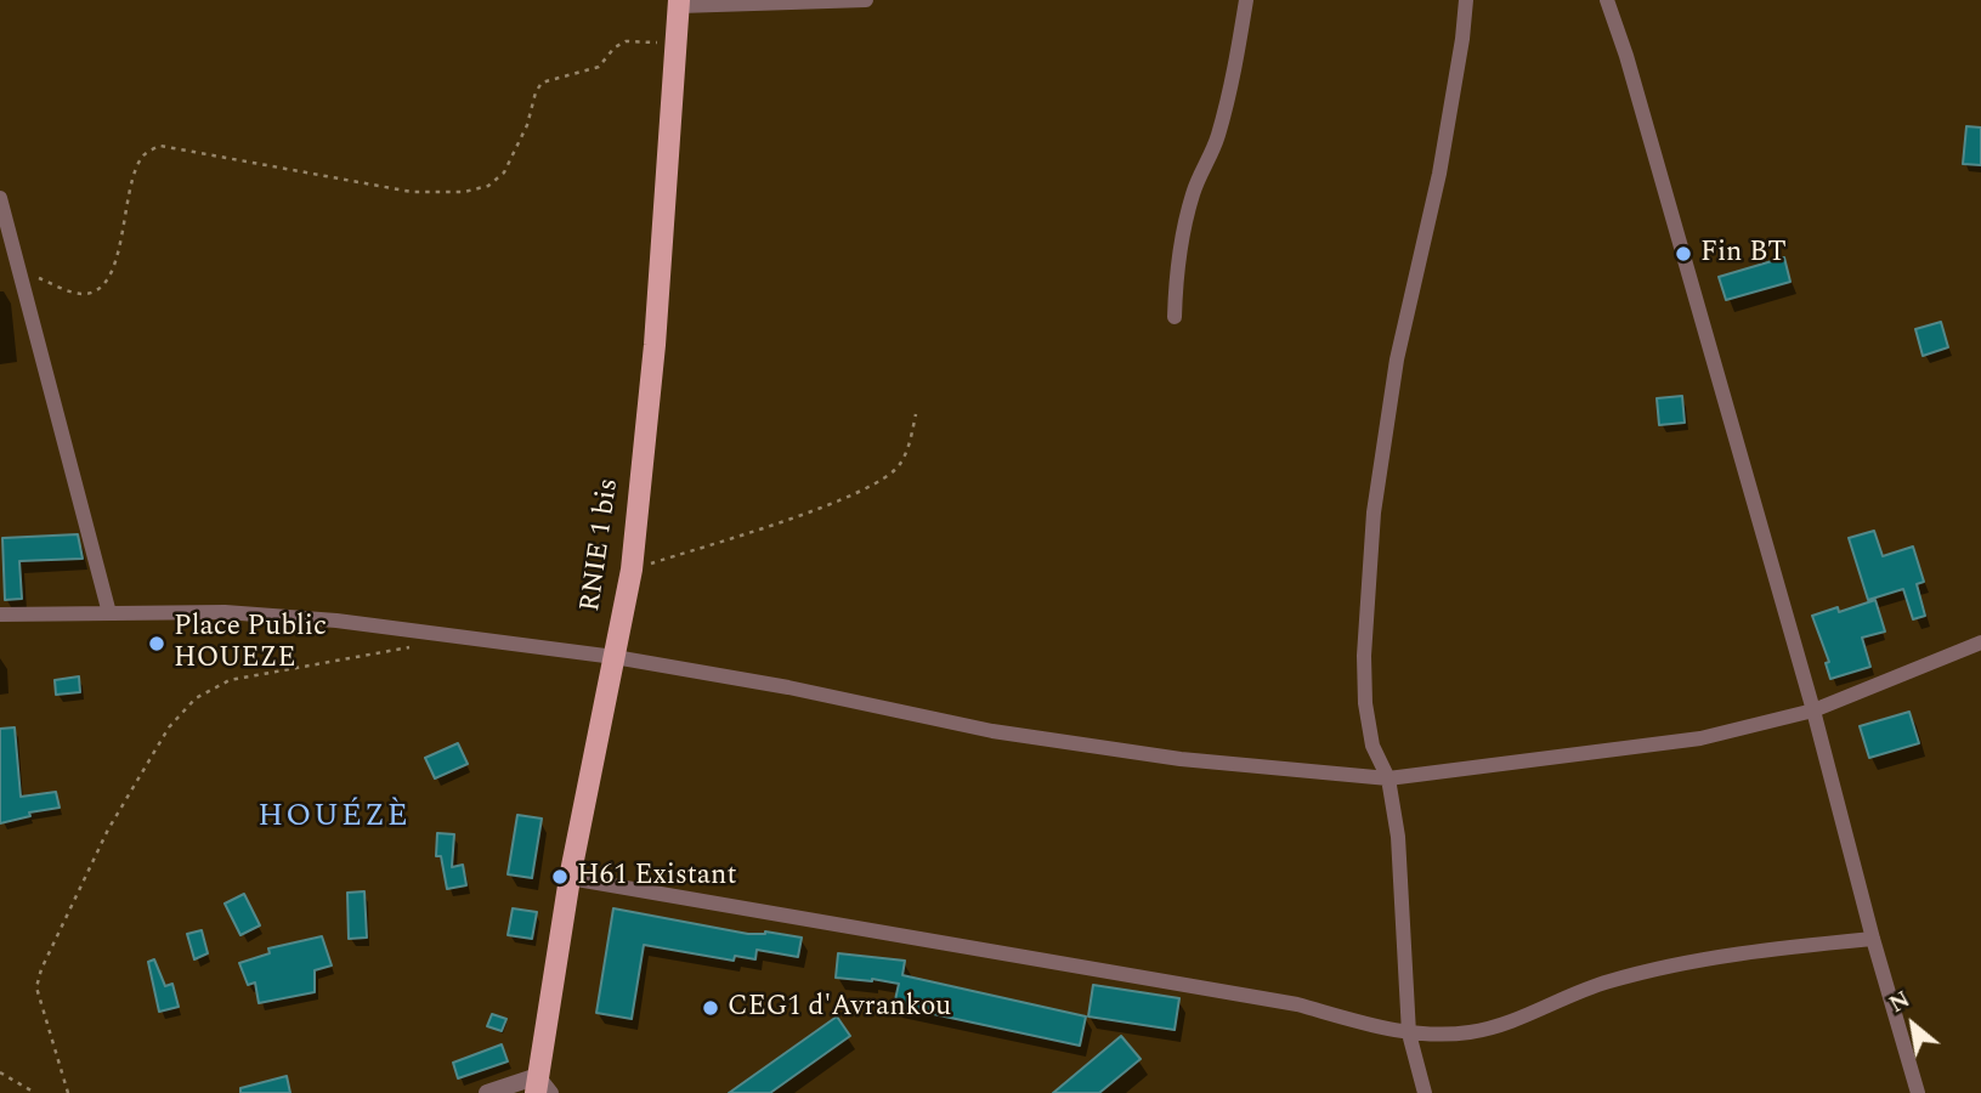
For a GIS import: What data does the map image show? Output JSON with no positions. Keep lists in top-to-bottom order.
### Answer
{
  "streets": {
    "main road": ["RNIE 1 bis"]
  },
  "districts": ["HOUÉZÈ"],
  "places": [
    "Fin BT",
    "Place Public HOUEZE",
    "H61 Existant",
    "CEG1 d'Avrankou"
  ],
  "north": "top left"
}
